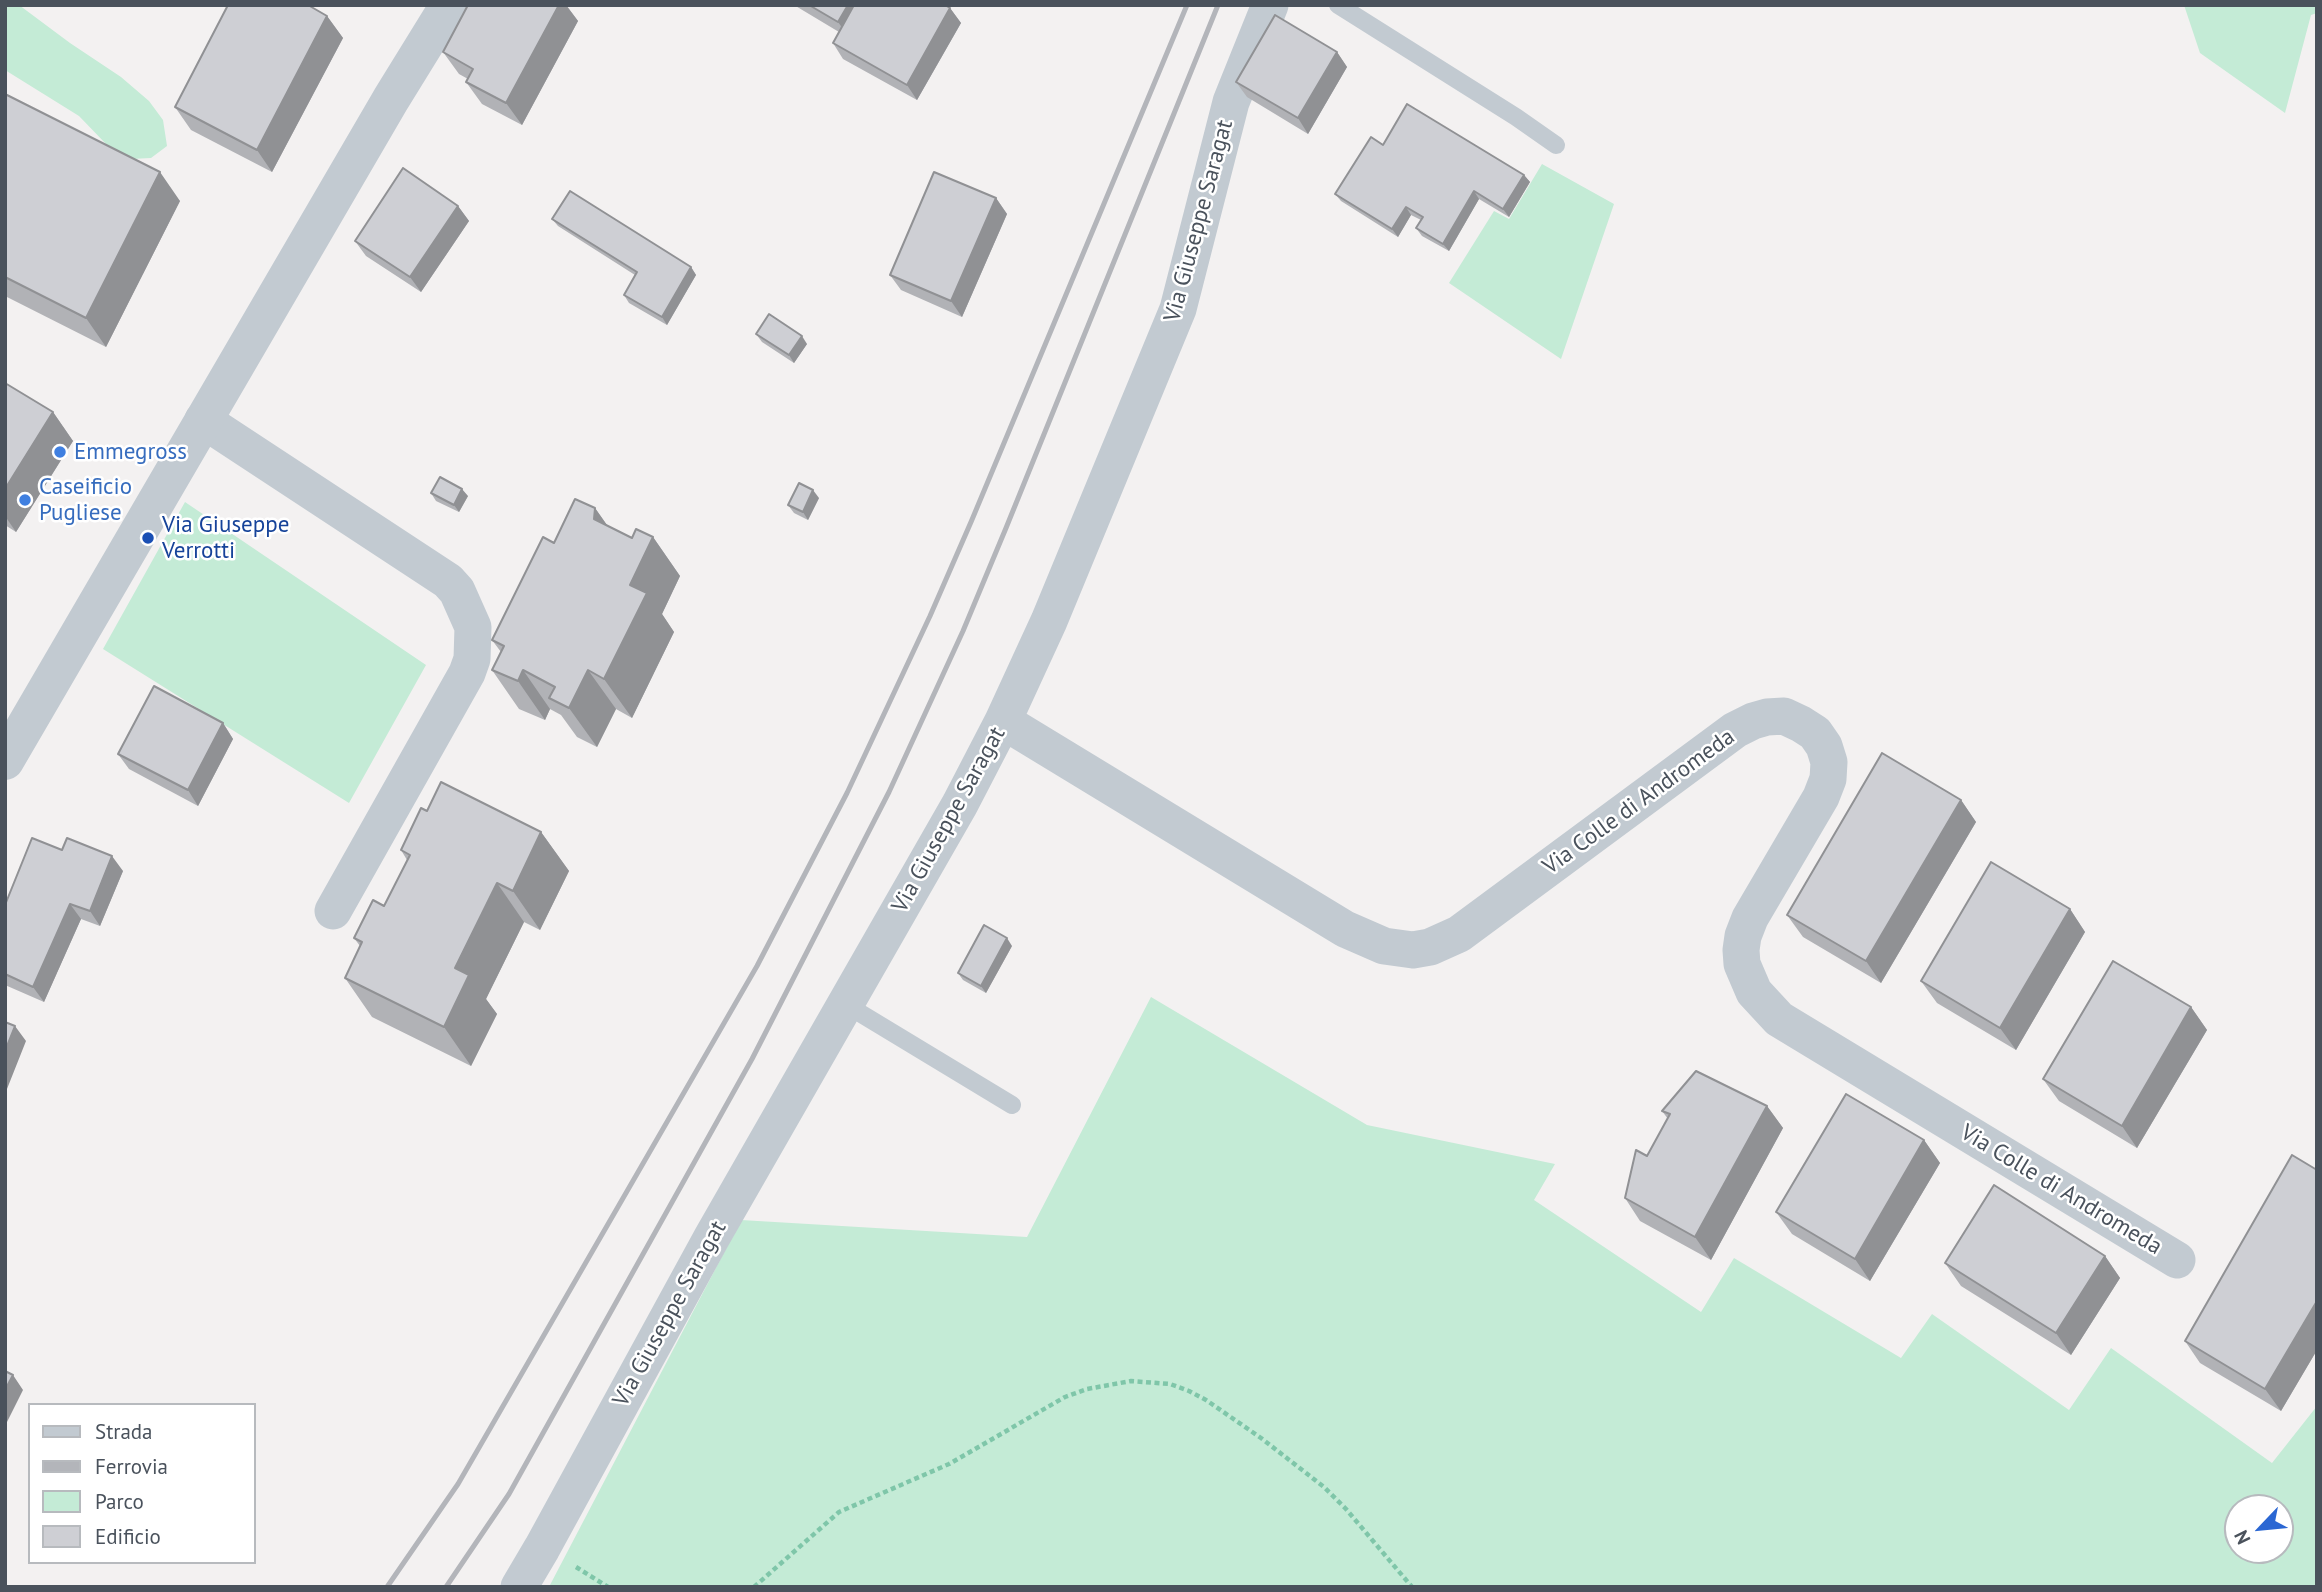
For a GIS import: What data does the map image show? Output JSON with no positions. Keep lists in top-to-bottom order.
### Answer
{
  "streets": {
    "street": ["Via Giuseppe Saragat", "Via Colle di Andromeda"]
  },
  "crossings": [
    ["Via Giuseppe Saragat", "Via Colle di Andromeda"]
  ],
  "places": ["Emmegross", "Caseificio Pugliese", "Via Giuseppe Verrotti"],
  "legend": [
    "Strada",
    "Ferrovia",
    "Parco",
    "Edificio"
  ],
  "north": "bottom left"
}
